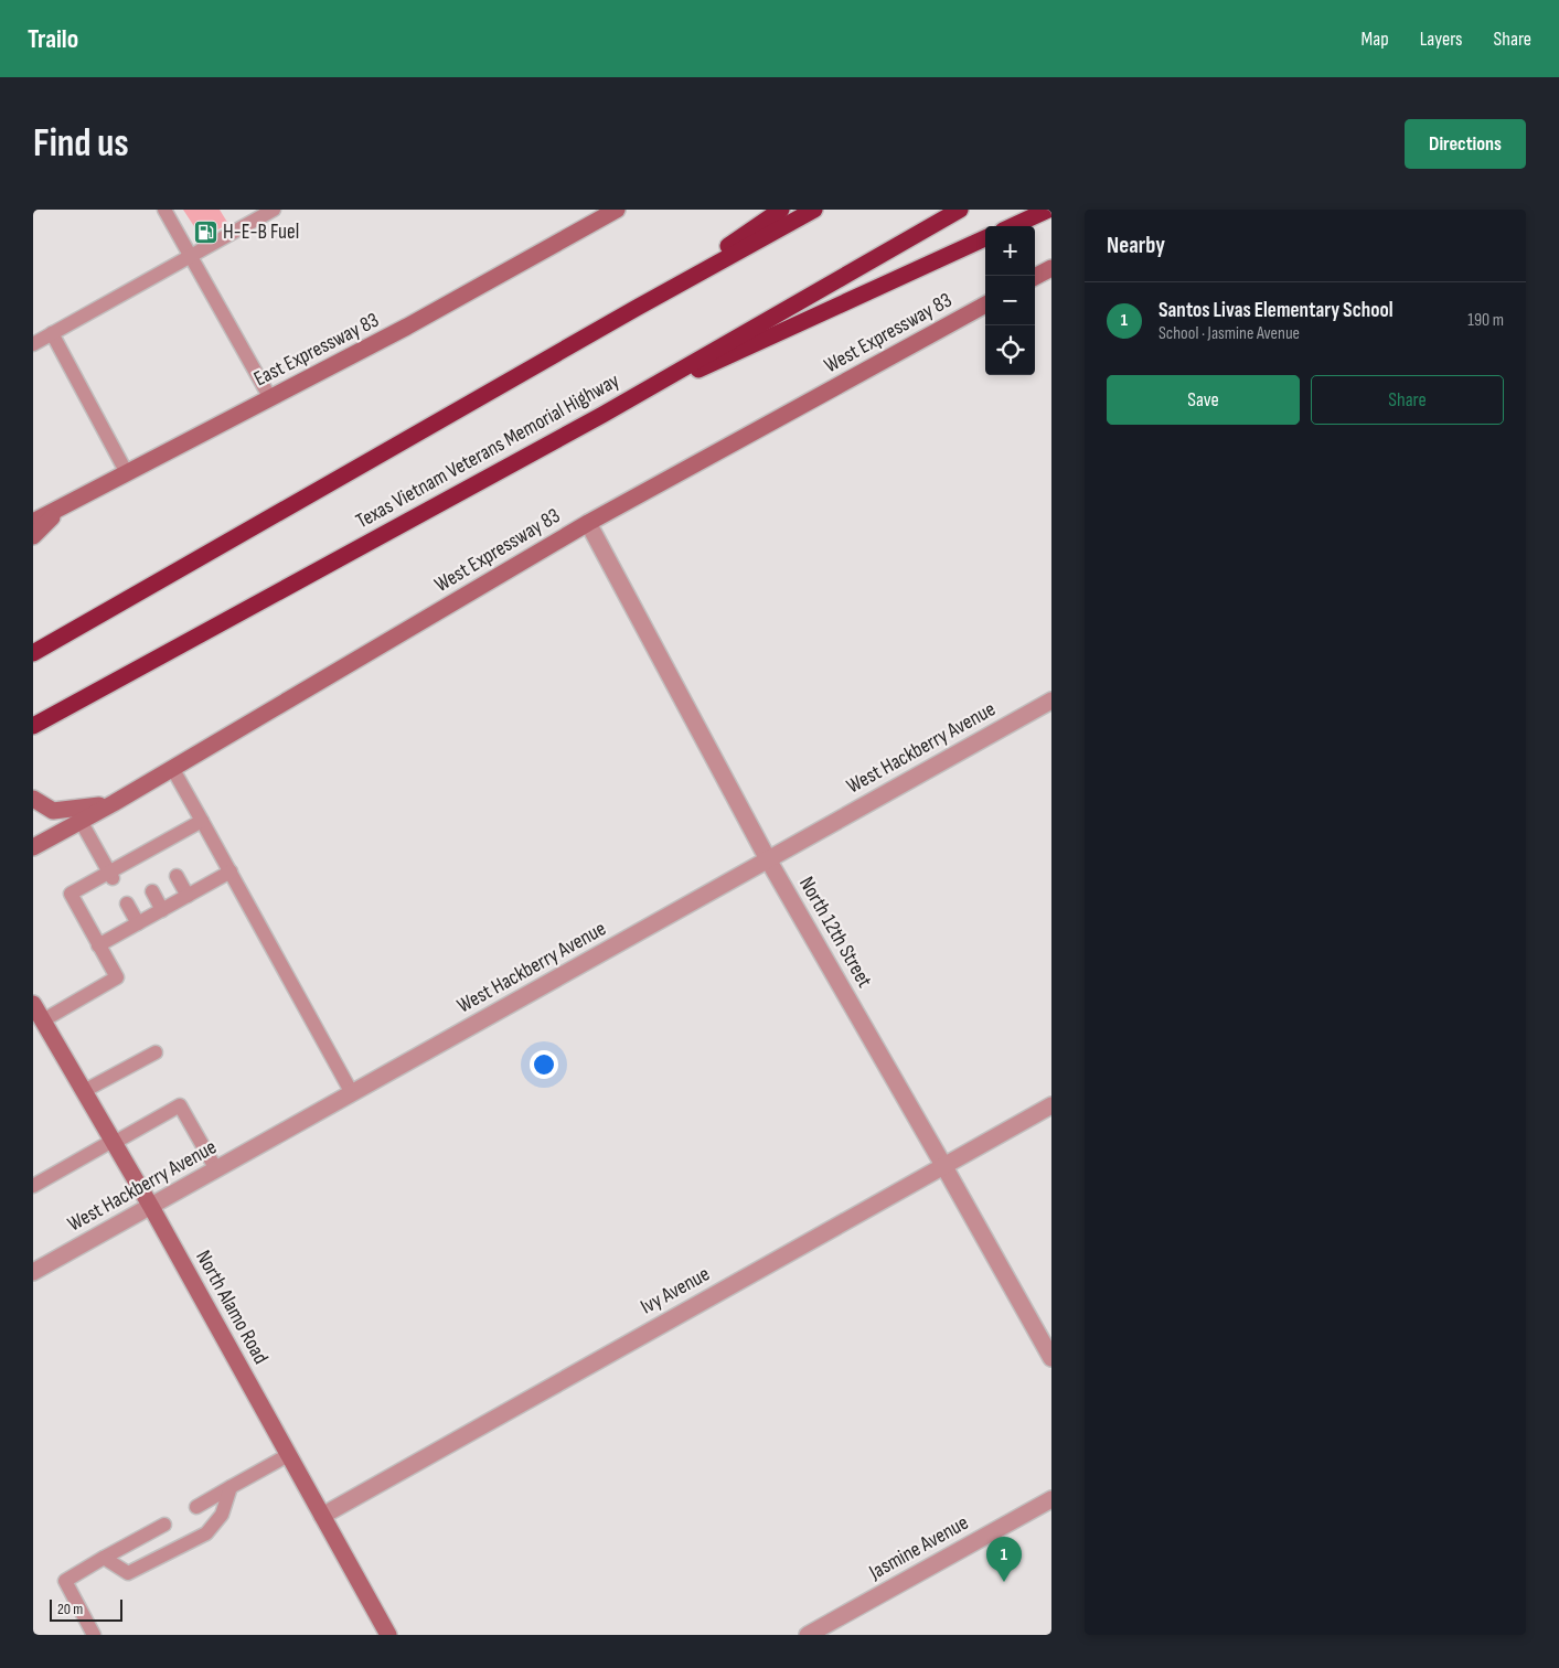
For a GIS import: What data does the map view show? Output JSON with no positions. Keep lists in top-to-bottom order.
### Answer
{
  "streets": {
    "highway": ["Texas Vietnam Veterans Memorial Highway"],
    "main road": ["West Expressway 83", "East Expressway 83", "North Alamo Road"],
    "street": [
      "West Hackberry Avenue",
      "North 12th Street",
      "Ivy Avenue",
      "Jasmine Avenue"
    ]
  },
  "crossings": [
    ["West Expressway 83", "North 12th Street"],
    ["West Hackberry Avenue", "North 12th Street"],
    ["West Hackberry Avenue", "North Alamo Road"],
    ["North 12th Street", "Ivy Avenue"],
    ["Ivy Avenue", "North Alamo Road"]
  ],
  "places": {
    "fuel station": ["H-E-B Fuel"]
  },
  "scale_bar": "20 m",
  "page": {
    "header": "Trailo",
    "nav": ["Map", "Layers", "Share"],
    "buttons": [
      "Directions",
      ["Save", "Share"]
    ],
    "title": "Find us",
    "heading": "Nearby",
    "map_buttons": ["+", "−"],
    "list": [
      {
        "mark": "1",
        "name": "Santos Livas Elementary School",
        "note": "School · Jasmine Avenue",
        "value": "190 m"
      }
    ],
    "pins": "1",
    "scale": "20 m"
  }
}
